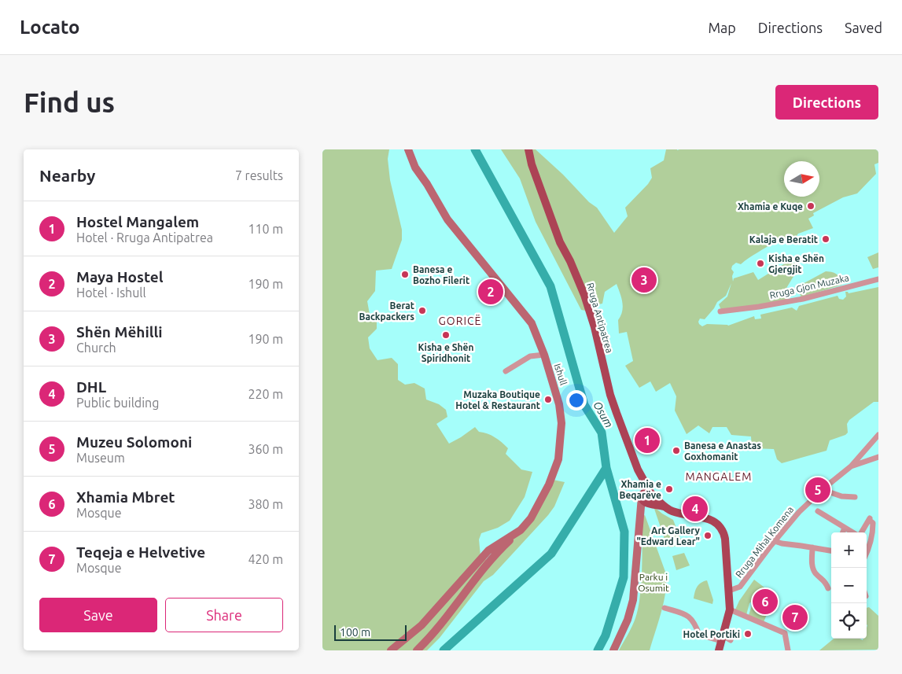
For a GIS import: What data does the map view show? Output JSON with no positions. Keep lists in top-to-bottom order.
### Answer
{
  "streets": {
    "main road": ["Rruga Antipatrea"],
    "street": ["Rruga Gjon Muzaka", "Ishull", "Rruga Mihal Komena"]
  },
  "crossings": [
    ["Rruga Antipatrea", "Rruga Mihal Komena"]
  ],
  "districts": ["GORICË", "MANGALEM"],
  "water": ["Osum"],
  "parks": ["Parku i Osumit"],
  "places": [
    "Xhamia e Kuqe",
    "Kalaja e Beratit",
    "Kisha e Shën Gjergjit",
    "Banesa e Bozho Filerit",
    "Berat Backpackers",
    "Kisha e Shën Spiridhonit",
    "Muzaka Boutique Hotel & Restaurant",
    "Banesa e Anastas Goxhomanit",
    "Xhamia e Beqarëve",
    "Art Gallery \"Edward Lear\"",
    "Hotel Portiki"
  ],
  "scale_bar": "100 m",
  "north": "right",
  "page": {
    "header": "Locato",
    "nav": ["Map", "Directions", "Saved"],
    "buttons": [
      "Directions",
      ["Save", "Share"]
    ],
    "title": "Find us",
    "heading": ["Nearby", "7 results"],
    "list": [
      {
        "mark": "1",
        "name": "Hostel Mangalem",
        "note": "Hotel · Rruga Antipatrea",
        "value": "110 m"
      },
      {
        "mark": "2",
        "name": "Maya Hostel",
        "note": "Hotel · Ishull",
        "value": "190 m"
      },
      {
        "mark": "3",
        "name": "Shën Mëhilli",
        "note": "Church",
        "value": "190 m"
      },
      {
        "mark": "4",
        "name": "DHL",
        "note": "Public building",
        "value": "220 m"
      },
      {
        "mark": "5",
        "name": "Muzeu Solomoni",
        "note": "Museum",
        "value": "360 m"
      },
      {
        "mark": "6",
        "name": "Xhamia Mbret",
        "note": "Mosque",
        "value": "380 m"
      },
      {
        "mark": "7",
        "name": "Teqeja e Helvetive",
        "note": "Mosque",
        "value": "420 m"
      }
    ],
    "pins": [
      "3",
      "2",
      "1",
      "5",
      "4",
      "6",
      "7"
    ],
    "map_buttons": ["+", "−"],
    "scale": "100 m"
  }
}
